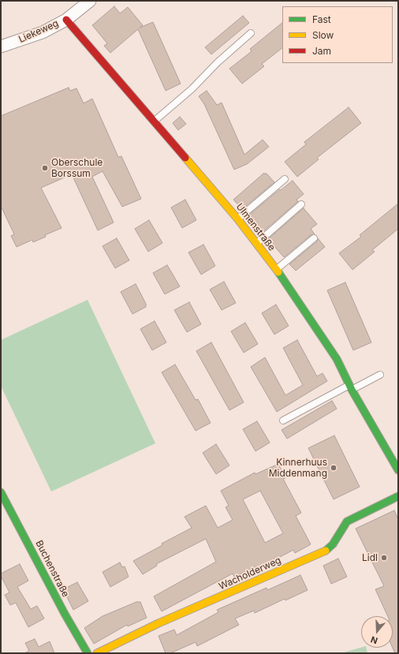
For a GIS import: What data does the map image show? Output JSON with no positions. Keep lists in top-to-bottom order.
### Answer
{
  "streets": {
    "street": [
      "Liekeweg",
      "Ulmenstraße",
      "Buchenstraße",
      "Wacholderweg"
    ]
  },
  "crossings": [
    ["Liekeweg", "Ulmenstraße"]
  ],
  "places": ["Oberschule Borssum", "Kinnerhuus Middenmang", "Lidl"],
  "legend": ["Fast", "Slow", "Jam"],
  "north": "bottom"
}
